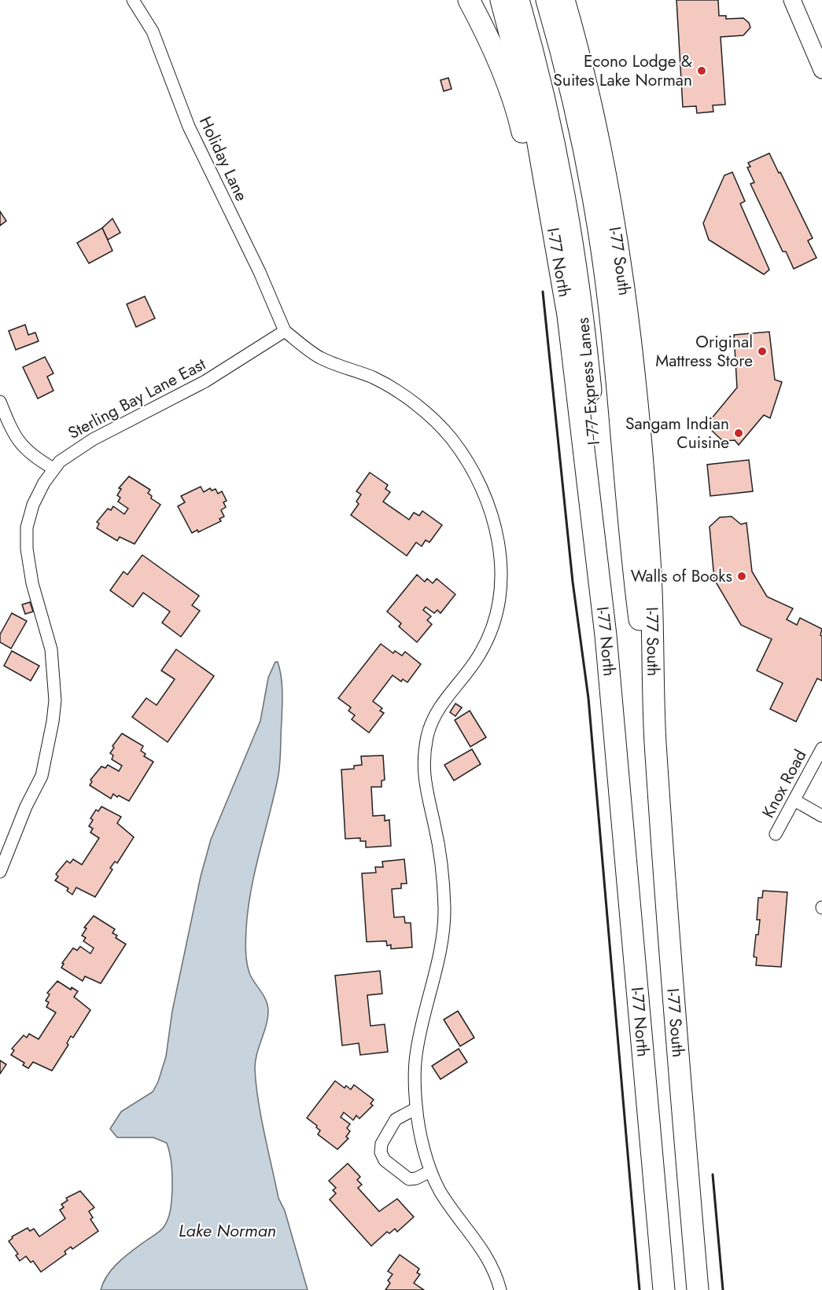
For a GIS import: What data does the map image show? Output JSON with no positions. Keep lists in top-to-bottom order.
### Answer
{
  "streets": {
    "highway": ["I-77 South", "I-77 North", "I 77 Express Lanes"],
    "street": ["Holiday Lane", "Sterling Bay Lane East", "Knox Road"]
  },
  "crossings": [
    ["Holiday Lane", "Sterling Bay Lane East"],
    ["I-77 South", "I 77 Express Lanes"],
    ["I-77 North", "I 77 Express Lanes"]
  ],
  "water": ["Lake Norman"],
  "places": [
    "Econo Lodge & Suites Lake Norman",
    "Original Mattress Store",
    "Sangam Indian Cuisine",
    "Walls of Books"
  ]
}
